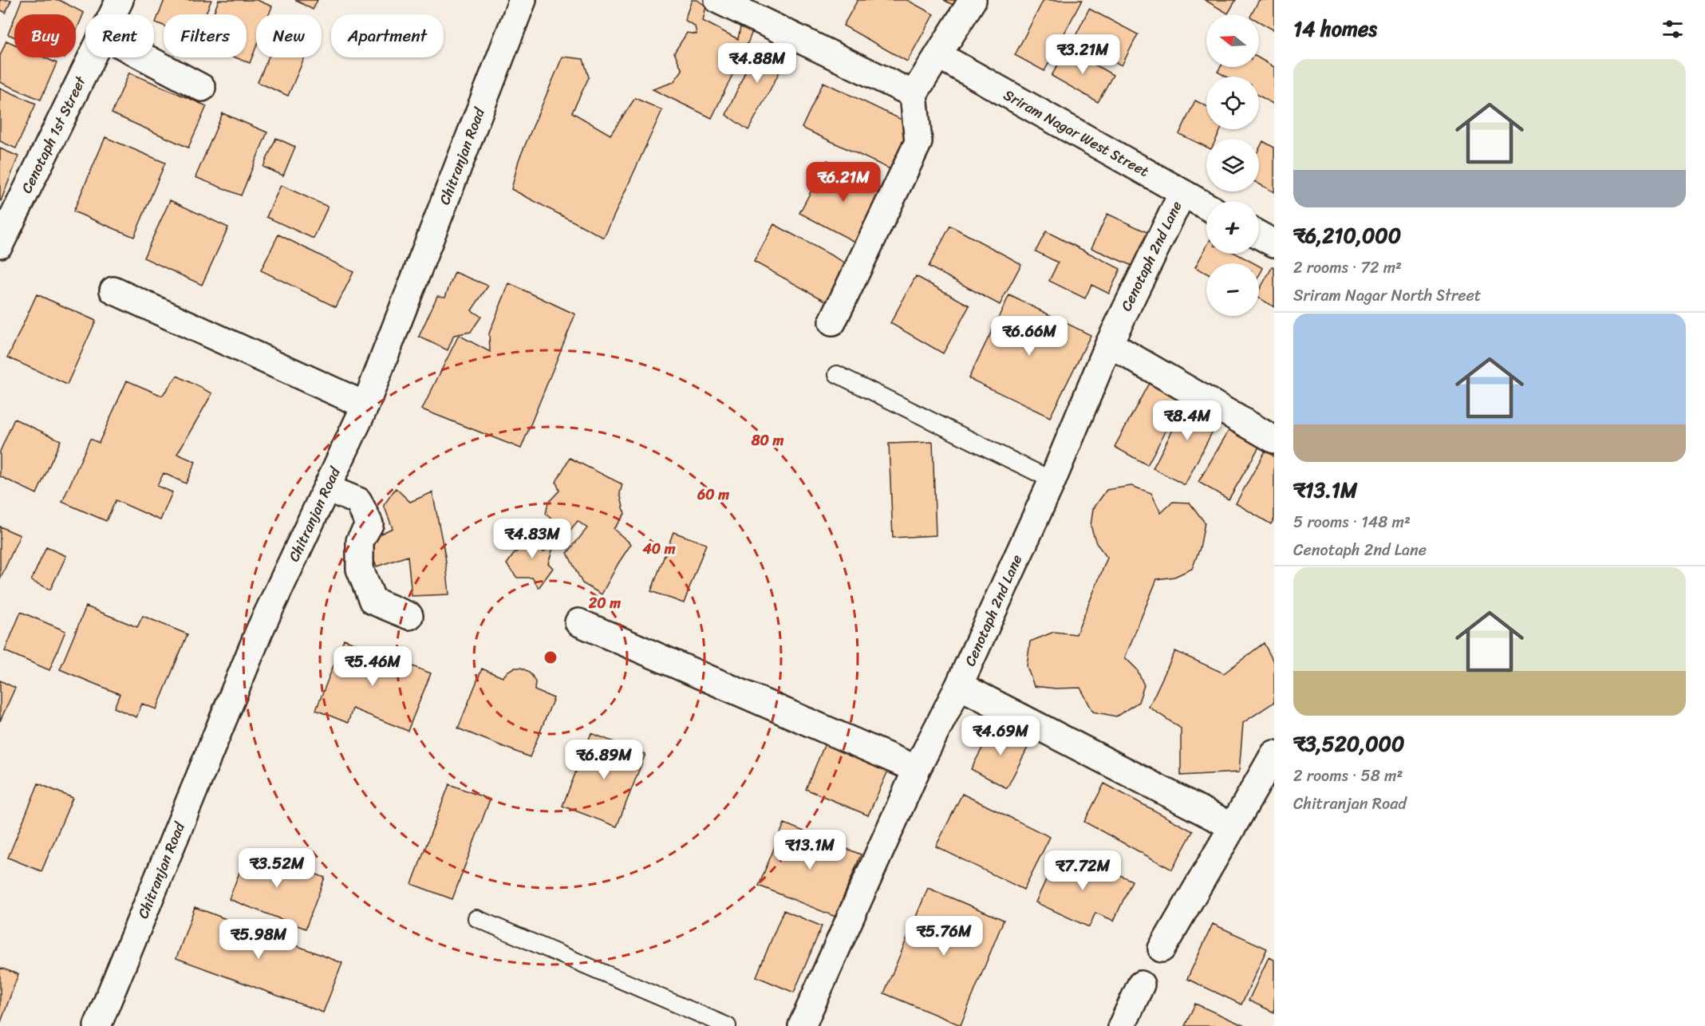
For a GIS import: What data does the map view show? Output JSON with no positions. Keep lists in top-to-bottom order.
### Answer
{
  "streets": {
    "street": [
      "Sriram Nagar West Street",
      "Cenotaph 1st Street",
      "Chitranjan Road",
      "Cenotaph 2nd Lane"
    ]
  },
  "crossings": [
    ["Sriram Nagar West Street", "Cenotaph 2nd Lane"]
  ],
  "north": "left",
  "page": {
    "heading": "14 homes",
    "map_buttons": ["+", "−"],
    "chip": [
      "Buy",
      "Rent",
      "Filters",
      "New",
      "Apartment"
    ],
    "price": [
      "₹3.21M",
      "₹4.88M",
      "₹6.21M",
      "₹6.66M",
      "₹8.4M",
      "₹4.83M",
      "₹5.46M",
      "₹4.69M",
      "₹6.89M",
      "₹13.1M",
      "₹3.52M",
      "₹7.72M",
      "₹5.76M",
      "₹5.98M"
    ],
    "list": [
      {
        "name": "₹6,210,000",
        "note": "2 rooms · 72 m² · Sriram Nagar North Street"
      },
      {
        "name": "₹13.1M",
        "note": "5 rooms · 148 m² · Cenotaph 2nd Lane"
      },
      {
        "name": "₹3,520,000",
        "note": "2 rooms · 58 m² · Chitranjan Road"
      }
    ]
  },
  "rings": [
    "80 m",
    "60 m",
    "40 m",
    "20 m"
  ]
}
